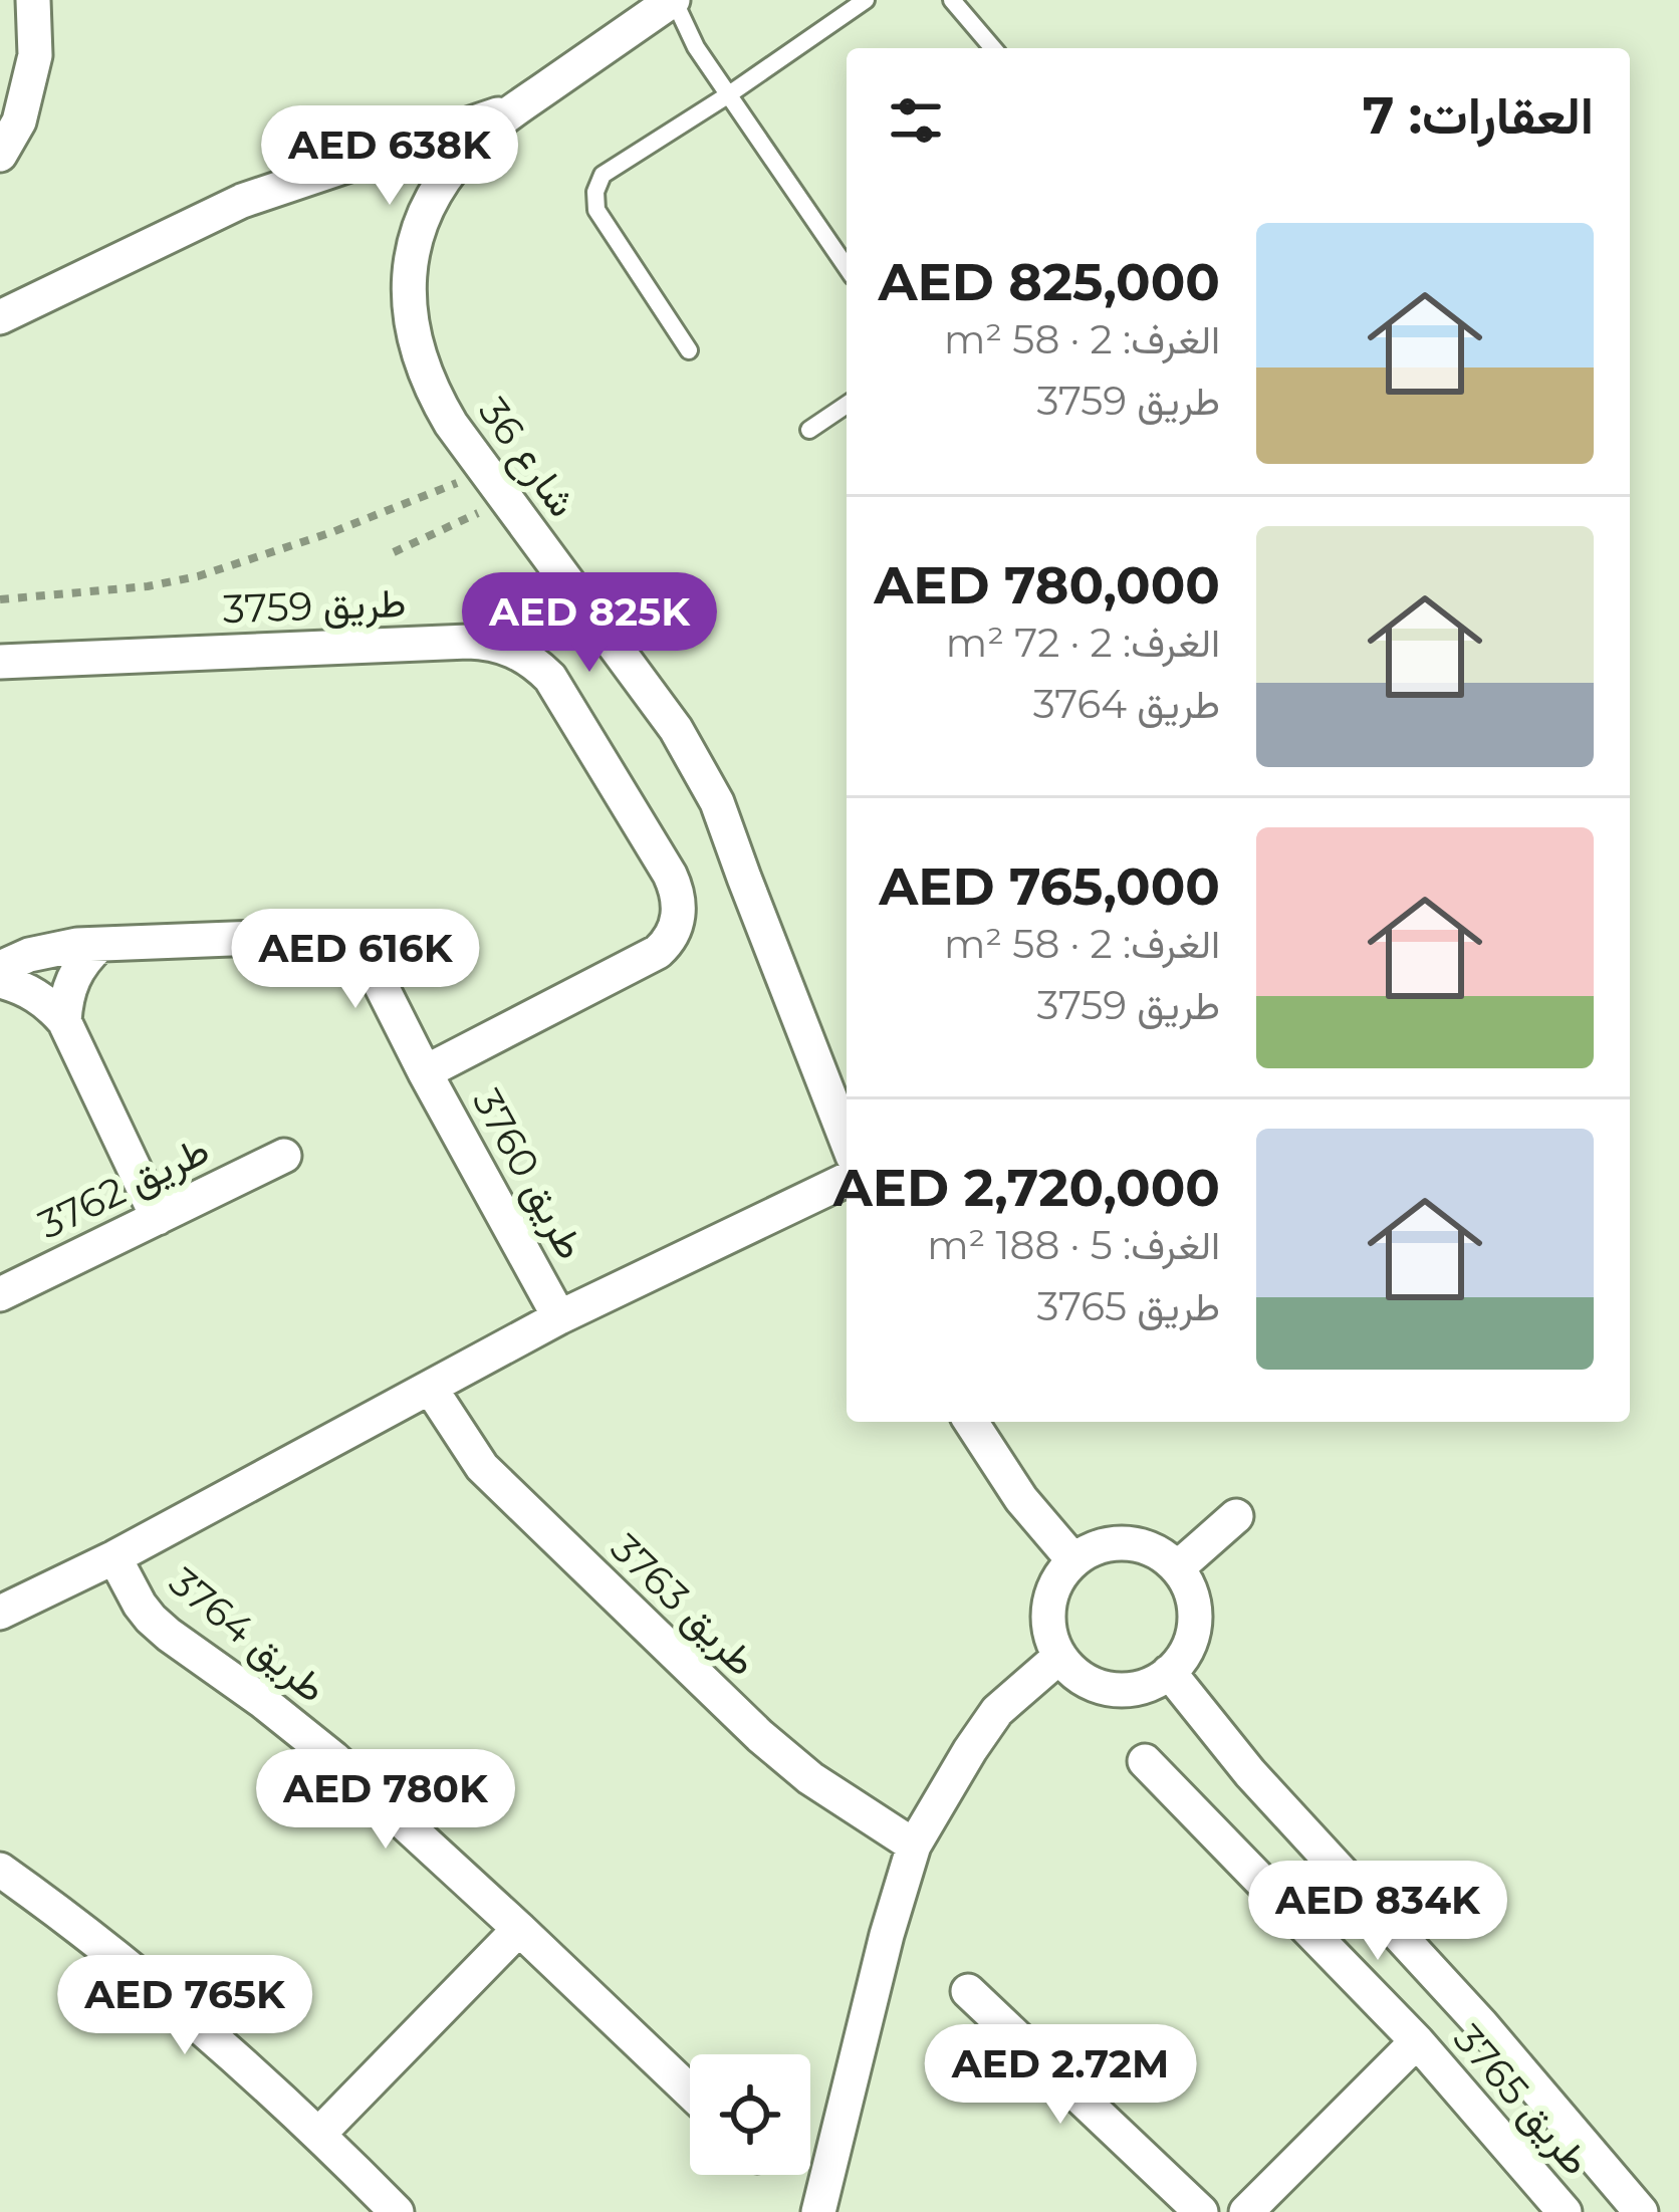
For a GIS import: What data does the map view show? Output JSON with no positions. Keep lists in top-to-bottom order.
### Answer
{
  "streets": {
    "street": [
      "شارع 36",
      "طريق 3759",
      "طريق 3760",
      "طريق 3762",
      "طريق 3763",
      "طريق 3764",
      "طريق 3765"
    ]
  },
  "crossings": [
    ["طريق 3759", "طريق 3760"]
  ],
  "page": {
    "heading": "العقارات: 7",
    "price": [
      "AED 638K",
      "AED 825K",
      "AED 616K",
      "AED 780K",
      "AED 834K",
      "AED 765K",
      "AED 2.72M"
    ],
    "list": [
      {
        "name": "AED 825,000",
        "note": "الغرف: 2 · 58 m² · طريق 3759"
      },
      {
        "name": "AED 780,000",
        "note": "الغرف: 2 · 72 m² · طريق 3764"
      },
      {
        "name": "AED 765,000",
        "note": "الغرف: 2 · 58 m² · طريق 3759"
      },
      {
        "name": "AED 2,720,000",
        "note": "الغرف: 5 · 188 m² · طريق 3765"
      }
    ]
  }
}
